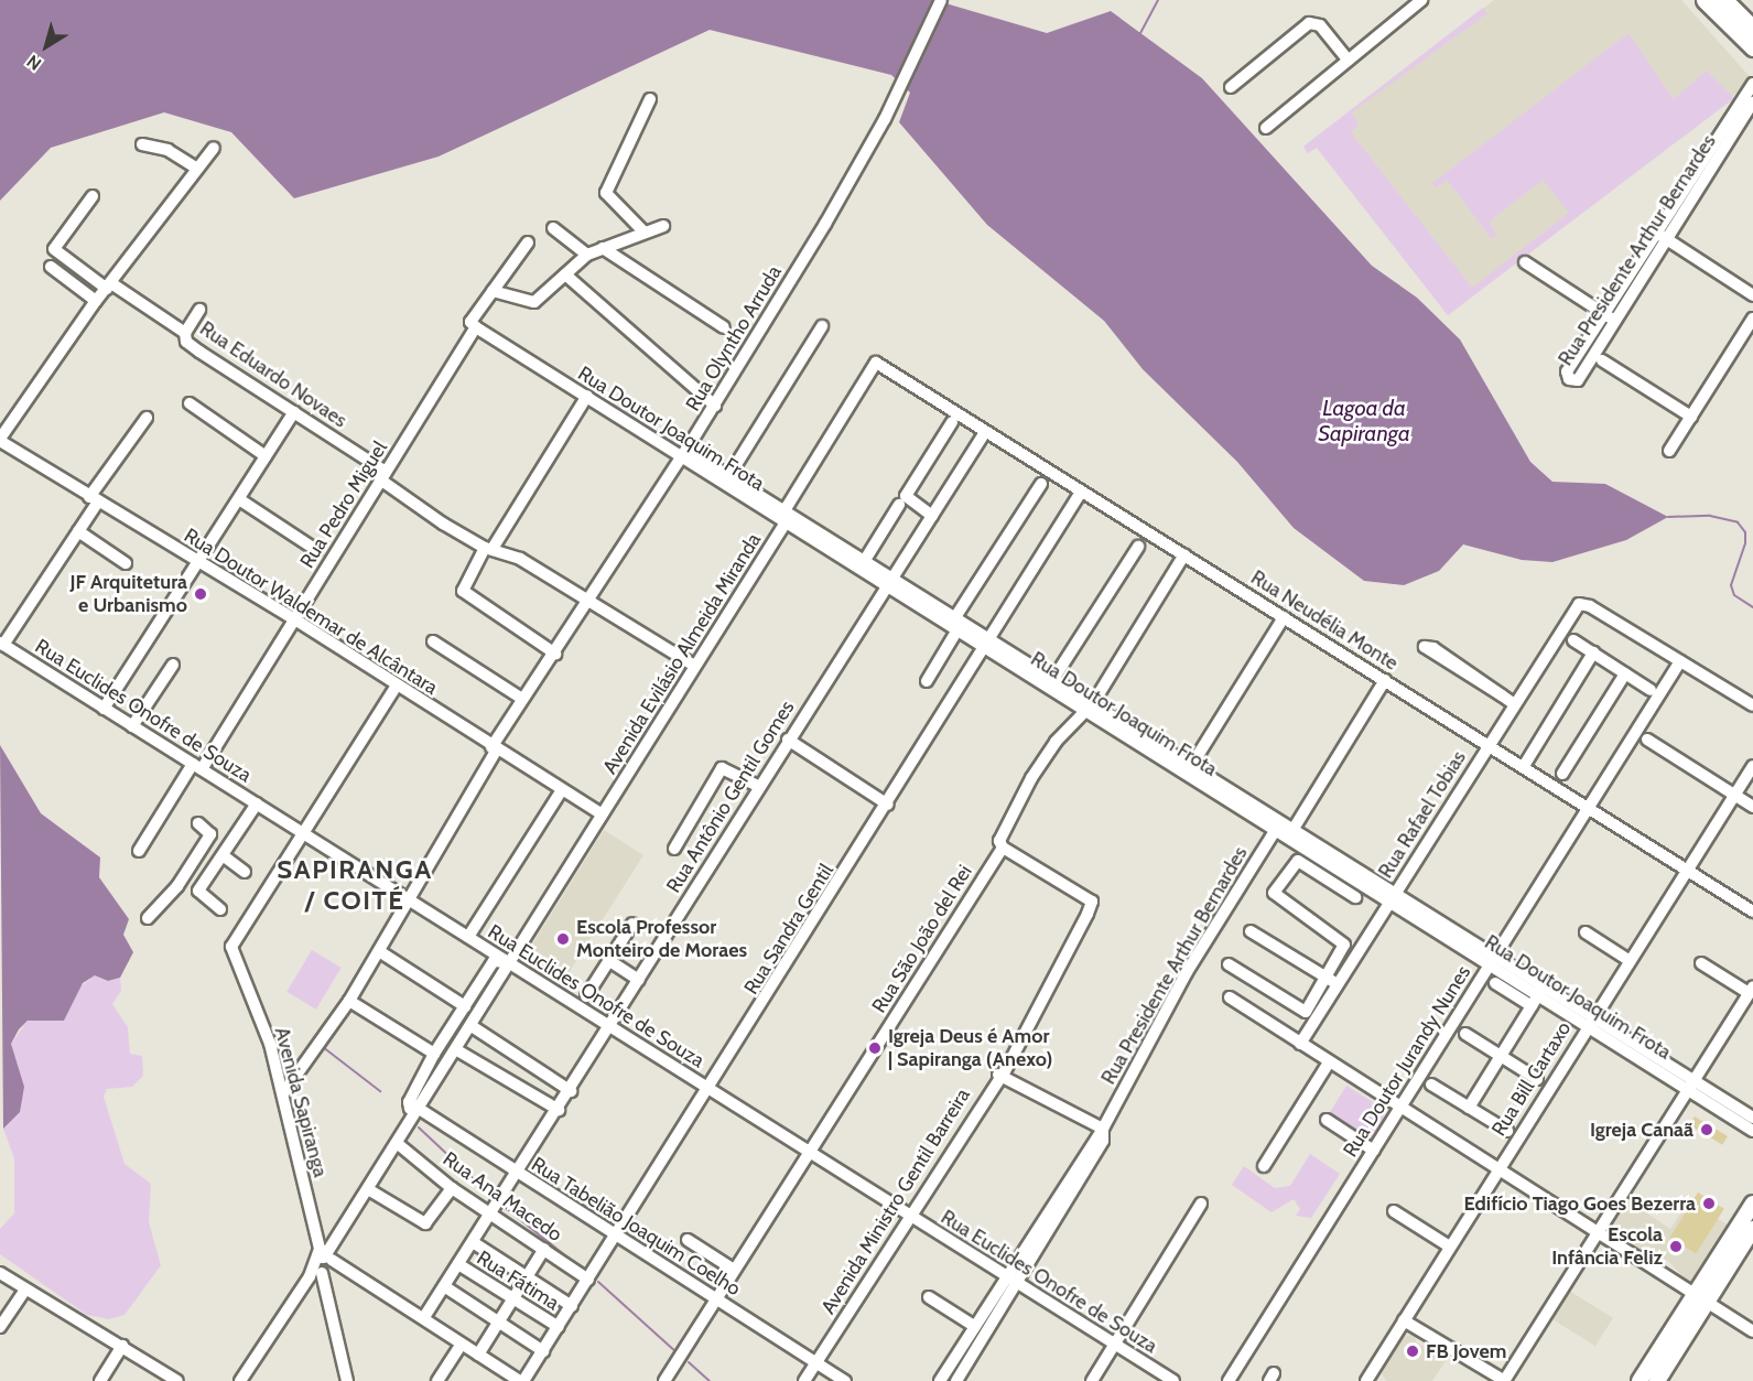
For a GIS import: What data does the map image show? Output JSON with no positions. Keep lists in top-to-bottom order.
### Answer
{
  "streets": {
    "street": [
      "Rua Presidente Arthur Bernardes",
      "Rua Olyntho Arruda",
      "Rua Eduardo Novaes",
      "Rua Doutor Joaquim Frota",
      "Rua Pedro Miguel",
      "Rua Doutor Waldemar de Alcântara",
      "Rua Neudélia Monte",
      "Avenida Evilásio Almeida Miranda",
      "Rua Euclides Onofre de Souza",
      "Rua Antônio Gentil Gomes",
      "Rua Rafael Tobias",
      "Rua Sandra Gentil",
      "Rua São João del Rei",
      "Rua Doutor Jurandy Nunes",
      "Rua Bill Cartaxo",
      "Avenida Sapiranga",
      "Rua Ana Macedo",
      "Avenida Ministro Gentil Barreira",
      "Rua Tabelião Joaquim Coelho",
      "Rua Fátima"
    ]
  },
  "crossings": [
    ["Rua Presidente Arthur Bernardes", "Rua Doutor Joaquim Frota"],
    ["Rua Presidente Arthur Bernardes", "Rua Euclides Onofre de Souza"],
    ["Rua Olyntho Arruda", "Rua Eduardo Novaes"],
    ["Rua Olyntho Arruda", "Rua Doutor Joaquim Frota"],
    ["Rua Olyntho Arruda", "Rua Doutor Waldemar de Alcântara"],
    ["Rua Olyntho Arruda", "Rua Euclides Onofre de Souza"],
    ["Rua Olyntho Arruda", "Avenida Sapiranga"],
    ["Rua Eduardo Novaes", "Rua Pedro Miguel"],
    ["Rua Eduardo Novaes", "Avenida Evilásio Almeida Miranda"],
    ["Rua Doutor Joaquim Frota", "Rua Pedro Miguel"],
    ["Rua Doutor Joaquim Frota", "Avenida Evilásio Almeida Miranda"],
    ["Rua Doutor Joaquim Frota", "Rua Antônio Gentil Gomes"],
    ["Rua Doutor Joaquim Frota", "Rua Rafael Tobias"],
    ["Rua Doutor Joaquim Frota", "Rua Sandra Gentil"],
    ["Rua Doutor Joaquim Frota", "Rua São João del Rei"],
    ["Rua Doutor Joaquim Frota", "Rua Doutor Jurandy Nunes"],
    ["Rua Doutor Joaquim Frota", "Rua Bill Cartaxo"],
    ["Rua Pedro Miguel", "Rua Doutor Waldemar de Alcântara"],
    ["Rua Pedro Miguel", "Rua Euclides Onofre de Souza"],
    ["Rua Doutor Waldemar de Alcântara", "Avenida Evilásio Almeida Miranda"],
    ["Rua Neudélia Monte", "Avenida Evilásio Almeida Miranda"],
    ["Rua Neudélia Monte", "Rua Antônio Gentil Gomes"],
    ["Rua Neudélia Monte", "Rua Rafael Tobias"],
    ["Rua Neudélia Monte", "Rua Sandra Gentil"],
    ["Rua Neudélia Monte", "Rua São João del Rei"],
    ["Rua Neudélia Monte", "Rua Doutor Jurandy Nunes"],
    ["Rua Neudélia Monte", "Rua Bill Cartaxo"],
    ["Avenida Evilásio Almeida Miranda", "Rua Euclides Onofre de Souza"],
    ["Avenida Evilásio Almeida Miranda", "Avenida Sapiranga"],
    ["Avenida Evilásio Almeida Miranda", "Rua Ana Macedo"],
    ["Avenida Evilásio Almeida Miranda", "Rua Tabelião Joaquim Coelho"],
    ["Rua Euclides Onofre de Souza", "Rua Antônio Gentil Gomes"],
    ["Rua Euclides Onofre de Souza", "Rua Sandra Gentil"],
    ["Rua Euclides Onofre de Souza", "Rua São João del Rei"],
    ["Rua Euclides Onofre de Souza", "Avenida Sapiranga"],
    ["Rua Euclides Onofre de Souza", "Avenida Ministro Gentil Barreira"],
    ["Rua Antônio Gentil Gomes", "Rua Ana Macedo"],
    ["Rua Antônio Gentil Gomes", "Rua Tabelião Joaquim Coelho"],
    ["Rua Antônio Gentil Gomes", "Rua Fátima"],
    ["Rua Rafael Tobias", "Rua Doutor Jurandy Nunes"],
    ["Rua Sandra Gentil", "Rua Ana Macedo"],
    ["Rua Sandra Gentil", "Rua Tabelião Joaquim Coelho"],
    ["Rua Sandra Gentil", "Rua Fátima"],
    ["Rua São João del Rei", "Avenida Ministro Gentil Barreira"],
    ["Rua São João del Rei", "Rua Tabelião Joaquim Coelho"],
    ["Avenida Ministro Gentil Barreira", "Rua Tabelião Joaquim Coelho"]
  ],
  "districts": ["SAPIRANGA / COITÉ"],
  "water": ["Lagoa da Sapiranga"],
  "places": [
    "JF Arquitetura e Urbanismo",
    "Escola Professor Monteiro de Moraes",
    "Igreja Deus é Amor | Sapiranga (Anexo)",
    "Igreja Canaã",
    "Edifício Tiago Goes Bezerra",
    "Escola Infância Feliz",
    "FB Jovem"
  ],
  "north": "bottom left"
}
